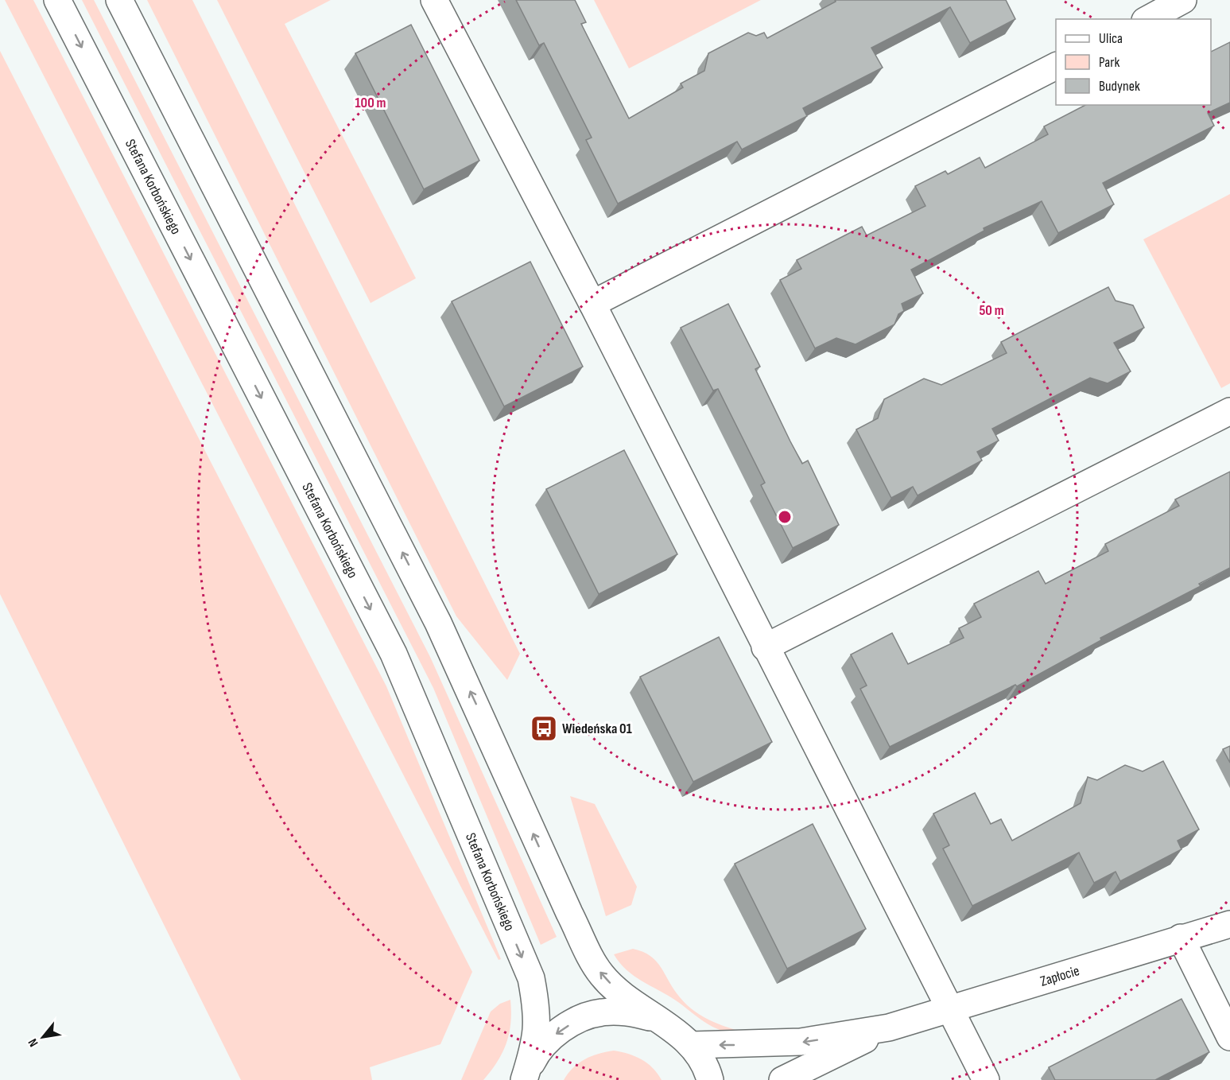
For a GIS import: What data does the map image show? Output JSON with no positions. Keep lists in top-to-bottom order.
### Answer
{
  "streets": {
    "street": ["Stefana Korbońskiego", "Zapłocie"]
  },
  "crossings": [
    ["Stefana Korbońskiego", "Zapłocie"]
  ],
  "places": {
    "bus stop": ["Wiedeńska 01"]
  },
  "legend": ["Ulica", "Park", "Budynek"],
  "north": "bottom left",
  "rings": ["100 m", "50 m"]
}
